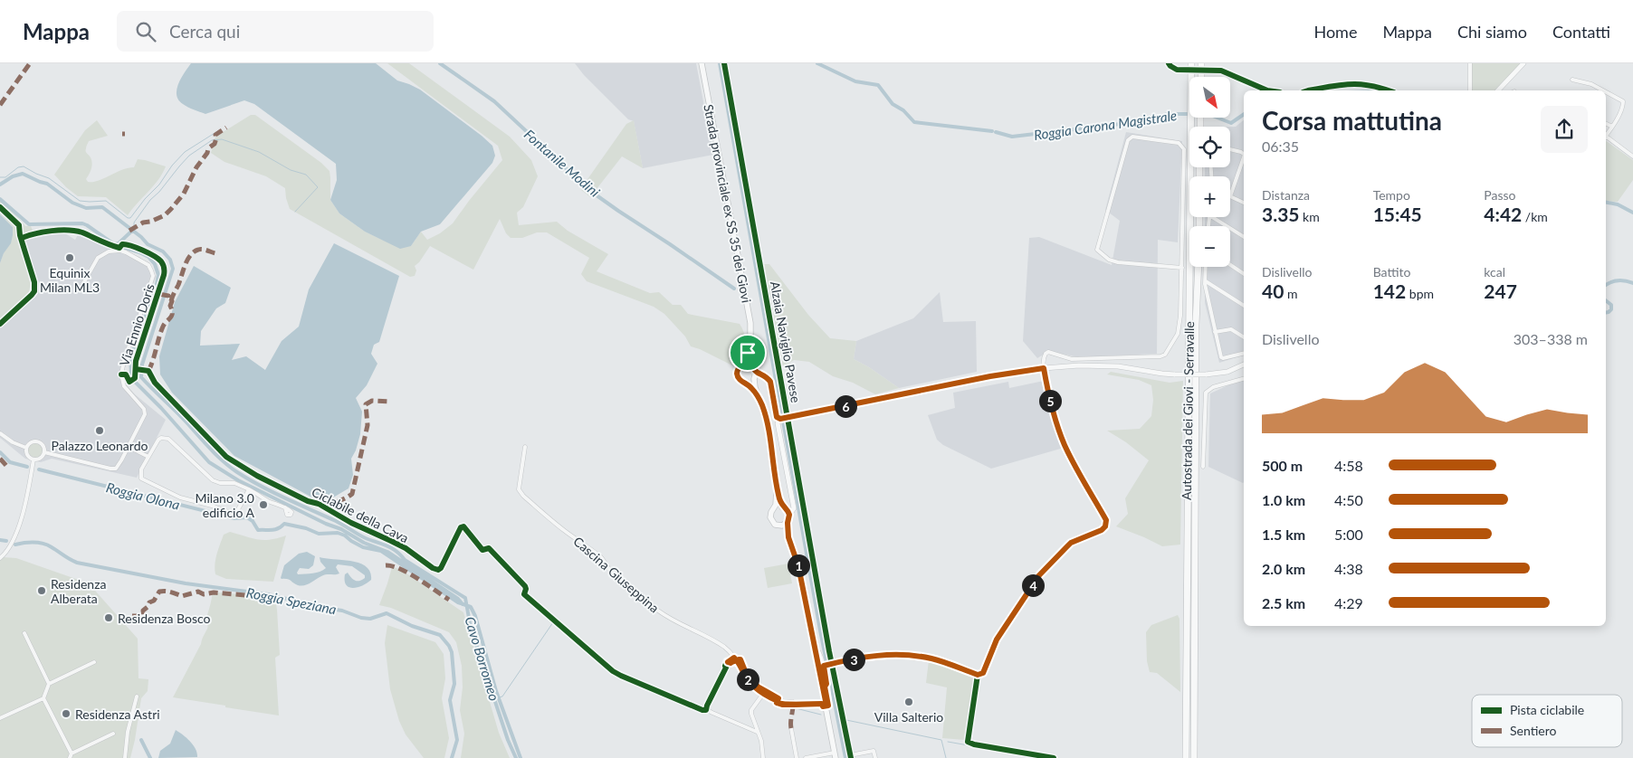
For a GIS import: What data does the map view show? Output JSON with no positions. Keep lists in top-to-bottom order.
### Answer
{
  "streets": {
    "highway": ["Autostrada dei Giovi - Serravalle"],
    "main road": ["Strada provinciale ex SS 35 dei Giovi"],
    "street": ["Via Ennio Doris", "Cascina Giuseppina"],
    "cycle path": ["Alzaia Naviglio Pavese", "Ciclabile della Cava"]
  },
  "water": [
    "Roggia Carona Magistrale",
    "Fontanile Modini",
    "Roggia Olona",
    "Roggia Speziana",
    "Cavo Borromeo"
  ],
  "places": [
    "Equinix Milan ML3",
    "Palazzo Leonardo",
    "Milano 3.0 edificio A",
    "Residenza Alberata",
    "Residenza Bosco",
    "Villa Salterio",
    "Residenza Astri"
  ],
  "legend": ["Pista ciclabile", "Sentiero"],
  "north": "bottom right",
  "page": {
    "header": "Mappa",
    "search": "Cerca qui",
    "nav": [
      "Home",
      "Mappa",
      "Chi siamo",
      "Contatti"
    ],
    "map_buttons": ["+", "−"],
    "heading": ["Corsa mattutina", "06:35"],
    "stats": [
      ["Distanza", "3.35 km"],
      ["Tempo", "15:45"],
      ["Passo", "4:42 /km"],
      ["Dislivello", "40 m"],
      ["Battito", "142 bpm"],
      ["kcal", "247"]
    ],
    "chart": ["Dislivello", "303–338 m"],
    "pins": [
      "5",
      "6",
      "1",
      "4",
      "3",
      "2"
    ],
    "list": [
      {
        "name": "500 m",
        "note": "4:58"
      },
      {
        "name": "1.0 km",
        "note": "4:50"
      },
      {
        "name": "1.5 km",
        "note": "5:00"
      },
      {
        "name": "2.0 km",
        "note": "4:38"
      },
      {
        "name": "2.5 km",
        "note": "4:29"
      }
    ]
  }
}
